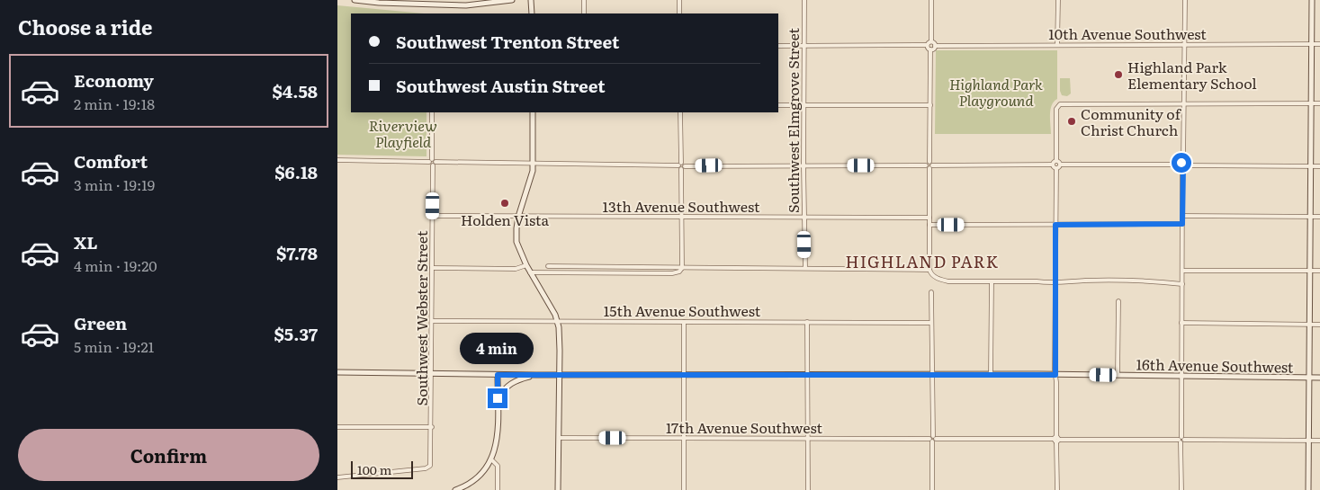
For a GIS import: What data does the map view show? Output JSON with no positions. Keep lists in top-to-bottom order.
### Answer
{
  "streets": {
    "street": [
      "10th Avenue Southwest",
      "Southwest Elmgrove Street",
      "13th Avenue Southwest",
      "15th Avenue Southwest",
      "Southwest Webster Street",
      "16th Avenue Southwest",
      "17th Avenue Southwest"
    ]
  },
  "crossings": [
    ["Southwest Elmgrove Street", "13th Avenue Southwest"],
    ["13th Avenue Southwest", "Southwest Webster Street"],
    ["15th Avenue Southwest", "Southwest Webster Street"],
    ["Southwest Webster Street", "16th Avenue Southwest"]
  ],
  "districts": ["HIGHLAND PARK"],
  "parks": ["Highland Park Playground", "Riverview Playfield"],
  "places": ["Highland Park Elementary School", "Community of Christ Church", "Holden Vista"],
  "scale_bar": "100 m",
  "page": {
    "heading": "Choose a ride",
    "banner": ["Southwest Trenton Street", "Southwest Austin Street"],
    "list": [
      {
        "name": "Economy",
        "note": "2 min · 19:18",
        "value": "$4.58"
      },
      {
        "name": "Comfort",
        "note": "3 min · 19:19",
        "value": "$6.18"
      },
      {
        "name": "XL",
        "note": "4 min · 19:20",
        "value": "$7.78"
      },
      {
        "name": "Green",
        "note": "5 min · 19:21",
        "value": "$5.37"
      }
    ],
    "bubble": "4 min",
    "buttons": "Confirm",
    "scale": "100 m"
  }
}
